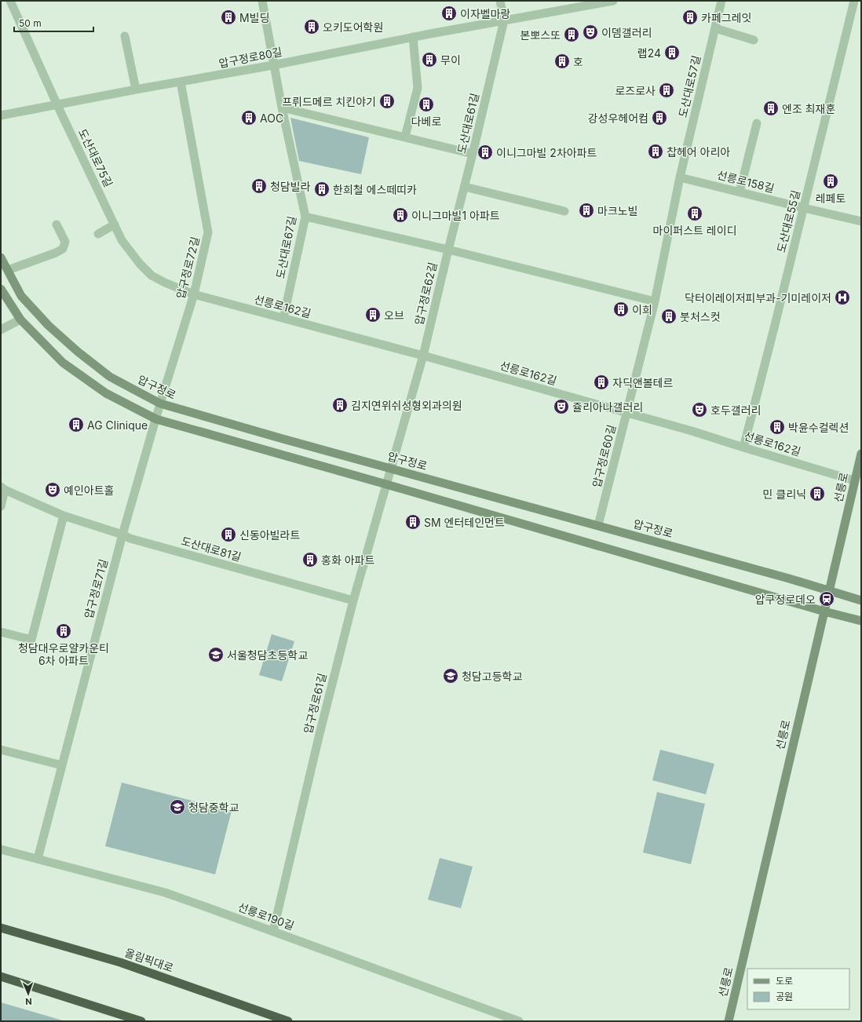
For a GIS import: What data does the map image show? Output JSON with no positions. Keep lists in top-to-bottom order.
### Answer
{
  "streets": {
    "highway": ["올림픽대로"],
    "main road": ["압구정로", "선릉로"],
    "street": [
      "압구정로80길",
      "도산대로57길",
      "도산대로61길",
      "도산대로75길",
      "선릉로158길",
      "도산대로55길",
      "도산대로67길",
      "압구정로72길",
      "압구정로62길",
      "선릉로162길",
      "압구정로60길",
      "도산대로81길",
      "압구정로71길",
      "압구정로61길",
      "선릉로190길"
    ]
  },
  "crossings": [
    ["압구정로80길", "도산대로61길"],
    ["압구정로80길", "도산대로75길"],
    ["압구정로80길", "도산대로67길"],
    ["압구정로80길", "압구정로72길"],
    ["도산대로57길", "선릉로158길"],
    ["도산대로57길", "압구정로60길"],
    ["도산대로61길", "압구정로62길"],
    ["도산대로75길", "압구정로72길"],
    ["도산대로75길", "선릉로162길"],
    ["선릉로158길", "도산대로55길"],
    ["선릉로158길", "압구정로60길"],
    ["도산대로55길", "선릉로162길"],
    ["도산대로67길", "압구정로62길"],
    ["도산대로67길", "선릉로162길"],
    ["압구정로72길", "선릉로162길"],
    ["압구정로72길", "압구정로"],
    ["압구정로72길", "압구정로71길"],
    ["압구정로62길", "선릉로162길"],
    ["압구정로62길", "압구정로"],
    ["압구정로62길", "압구정로61길"],
    ["선릉로162길", "압구정로60길"],
    ["선릉로162길", "선릉로"],
    ["압구정로", "압구정로60길"],
    ["압구정로", "선릉로"],
    ["도산대로81길", "압구정로71길"],
    ["도산대로81길", "압구정로61길"],
    ["압구정로71길", "선릉로190길"],
    ["압구정로61길", "선릉로190길"]
  ],
  "places": {
    "building": [
      "이자벨마랑",
      "M빌딩",
      "카페그레잇",
      "오키도어학원",
      "본뽀스또",
      "랩24",
      "무이",
      "호",
      "로즈로사",
      "프뤼드메르 치킨야기",
      "다베로",
      "엔조 최재훈",
      "AOC",
      "강성우헤어컴",
      "찹헤어 아리아",
      "이니그마빌 2차아파트",
      "레페토",
      "청담빌라",
      "한희철 에스떼띠카",
      "마크노빌",
      "마이퍼스트 레이디",
      "이니그마빌1 아파트",
      "이희",
      "오브",
      "붓처스컷",
      "자딕앤볼테르",
      "김지연위쉬성형외과의원",
      "AG Clinique",
      "박윤수컬렉션",
      "민 클리닉",
      "SM 엔터테인먼트",
      "신동아빌라트",
      "홍화 아파트",
      "청담대우로얄카운티 6차 아파트"
    ],
    "theatre": [
      "이뎀갤러리",
      "쥴리아나갤러리",
      "호두갤러리",
      "예인아트홀"
    ],
    "hospital": ["닥터이레이저피부과-기미레이저"],
    "station": ["압구정로데오"],
    "school or university": ["서울청담초등학교", "청담고등학교", "청담중학교"]
  },
  "legend": ["도로", "공원"],
  "scale_bar": "50 m",
  "north": "bottom"
}
